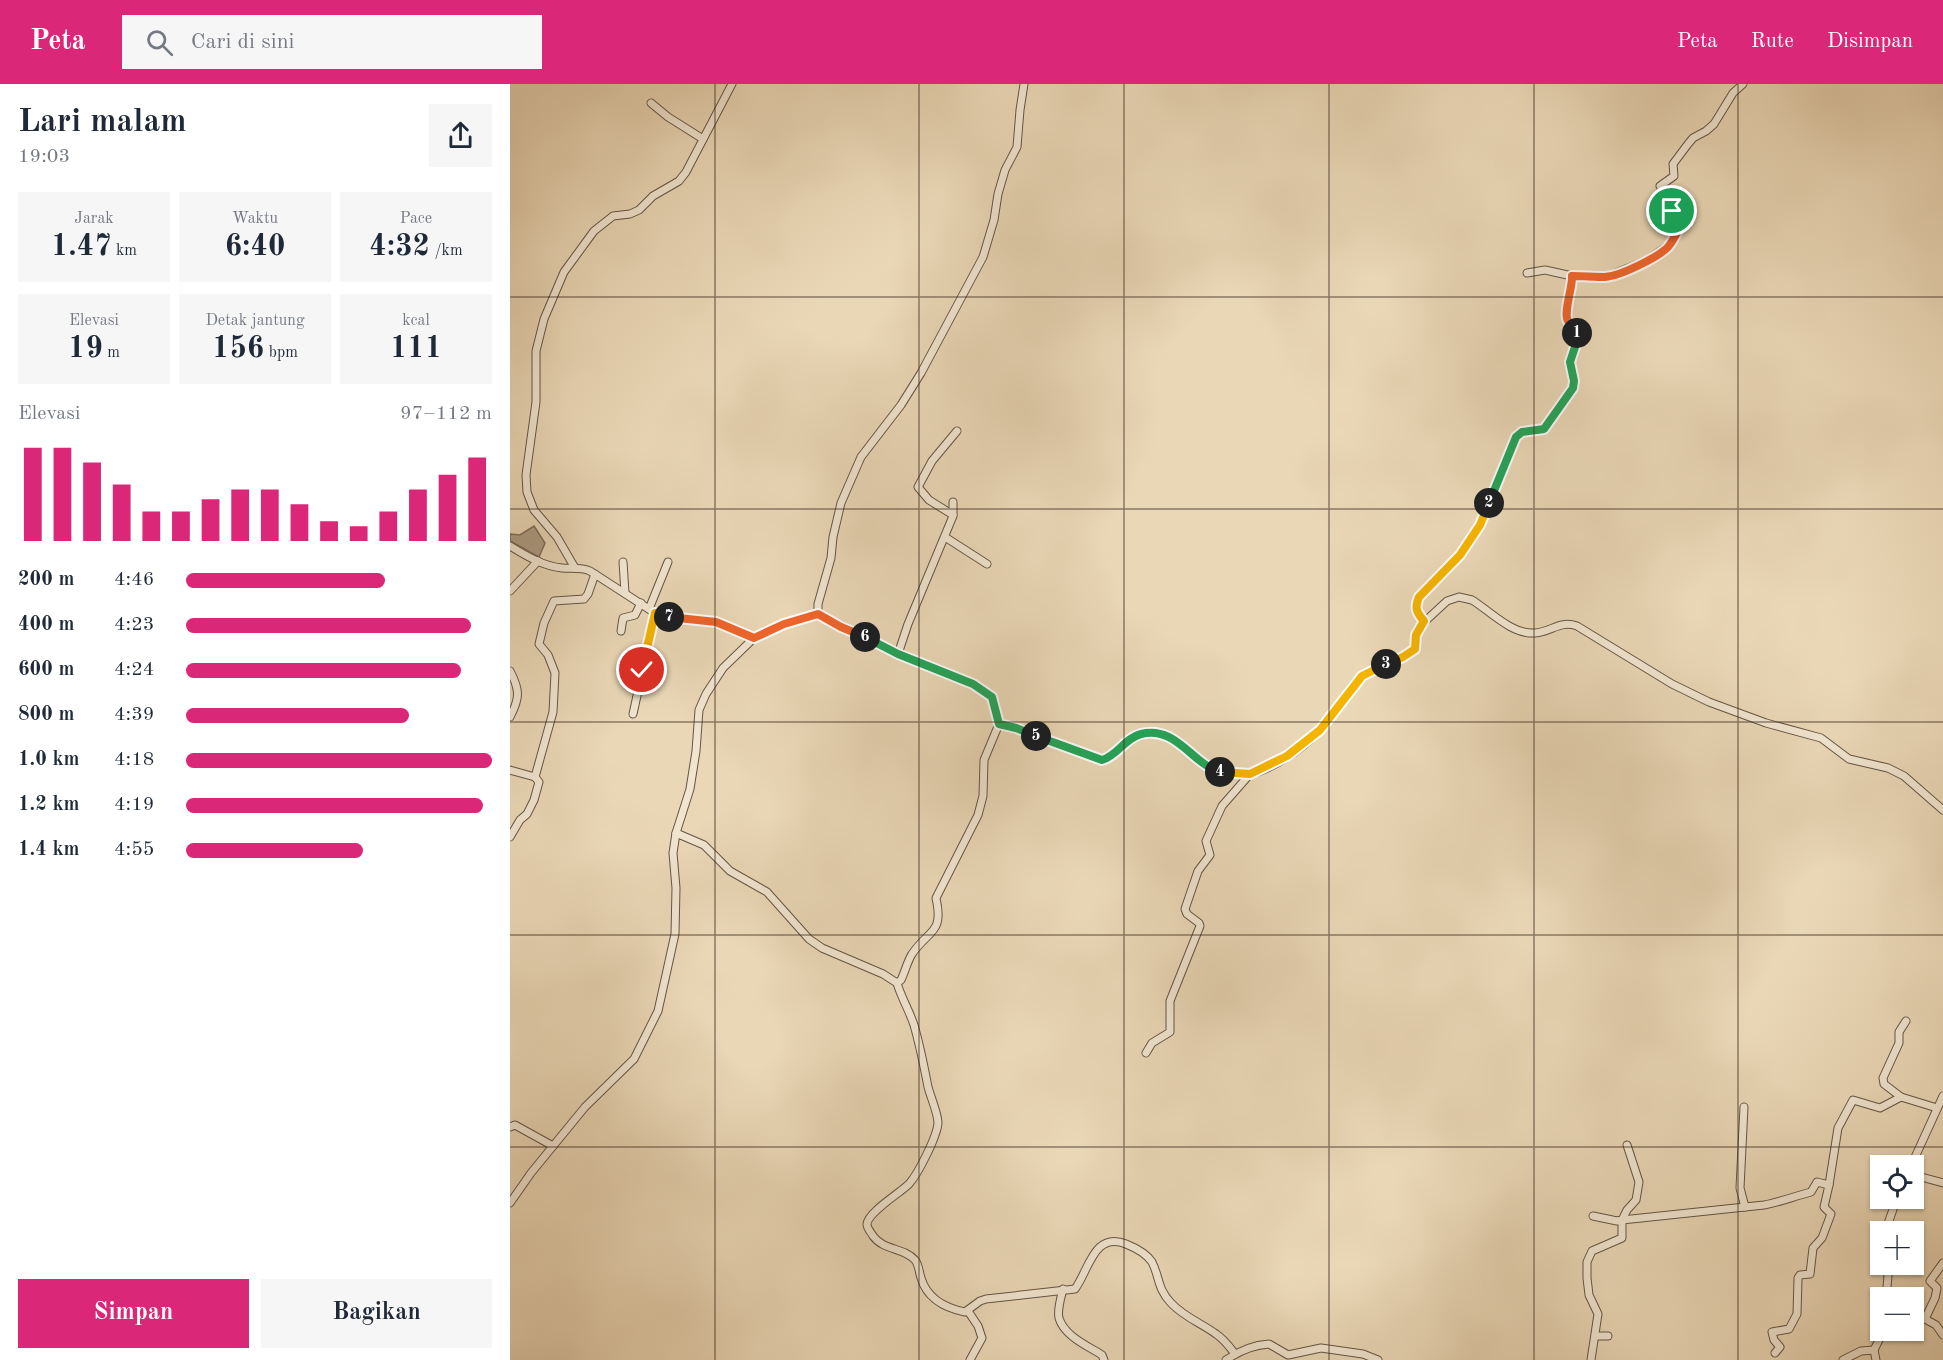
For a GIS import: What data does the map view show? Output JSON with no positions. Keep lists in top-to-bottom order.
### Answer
{
  "page": {
    "header": "Peta",
    "search": "Cari di sini",
    "nav": ["Peta", "Rute", "Disimpan"],
    "heading": ["Lari malam", "19:03"],
    "stats": [
      ["Jarak", "1.47 km"],
      ["Waktu", "6:40"],
      ["Pace", "4:32 /km"],
      ["Elevasi", "19 m"],
      ["Detak jantung", "156 bpm"],
      ["kcal", "111"]
    ],
    "pins": [
      "1",
      "2",
      "7",
      "6",
      "3",
      "5",
      "4"
    ],
    "chart": ["Elevasi", "97–112 m"],
    "list": [
      {
        "name": "200 m",
        "note": "4:46"
      },
      {
        "name": "400 m",
        "note": "4:23"
      },
      {
        "name": "600 m",
        "note": "4:24"
      },
      {
        "name": "800 m",
        "note": "4:39"
      },
      {
        "name": "1.0 km",
        "note": "4:18"
      },
      {
        "name": "1.2 km",
        "note": "4:19"
      },
      {
        "name": "1.4 km",
        "note": "4:55"
      }
    ],
    "map_buttons": ["+", "−"],
    "buttons": ["Simpan", "Bagikan"]
  }
}
